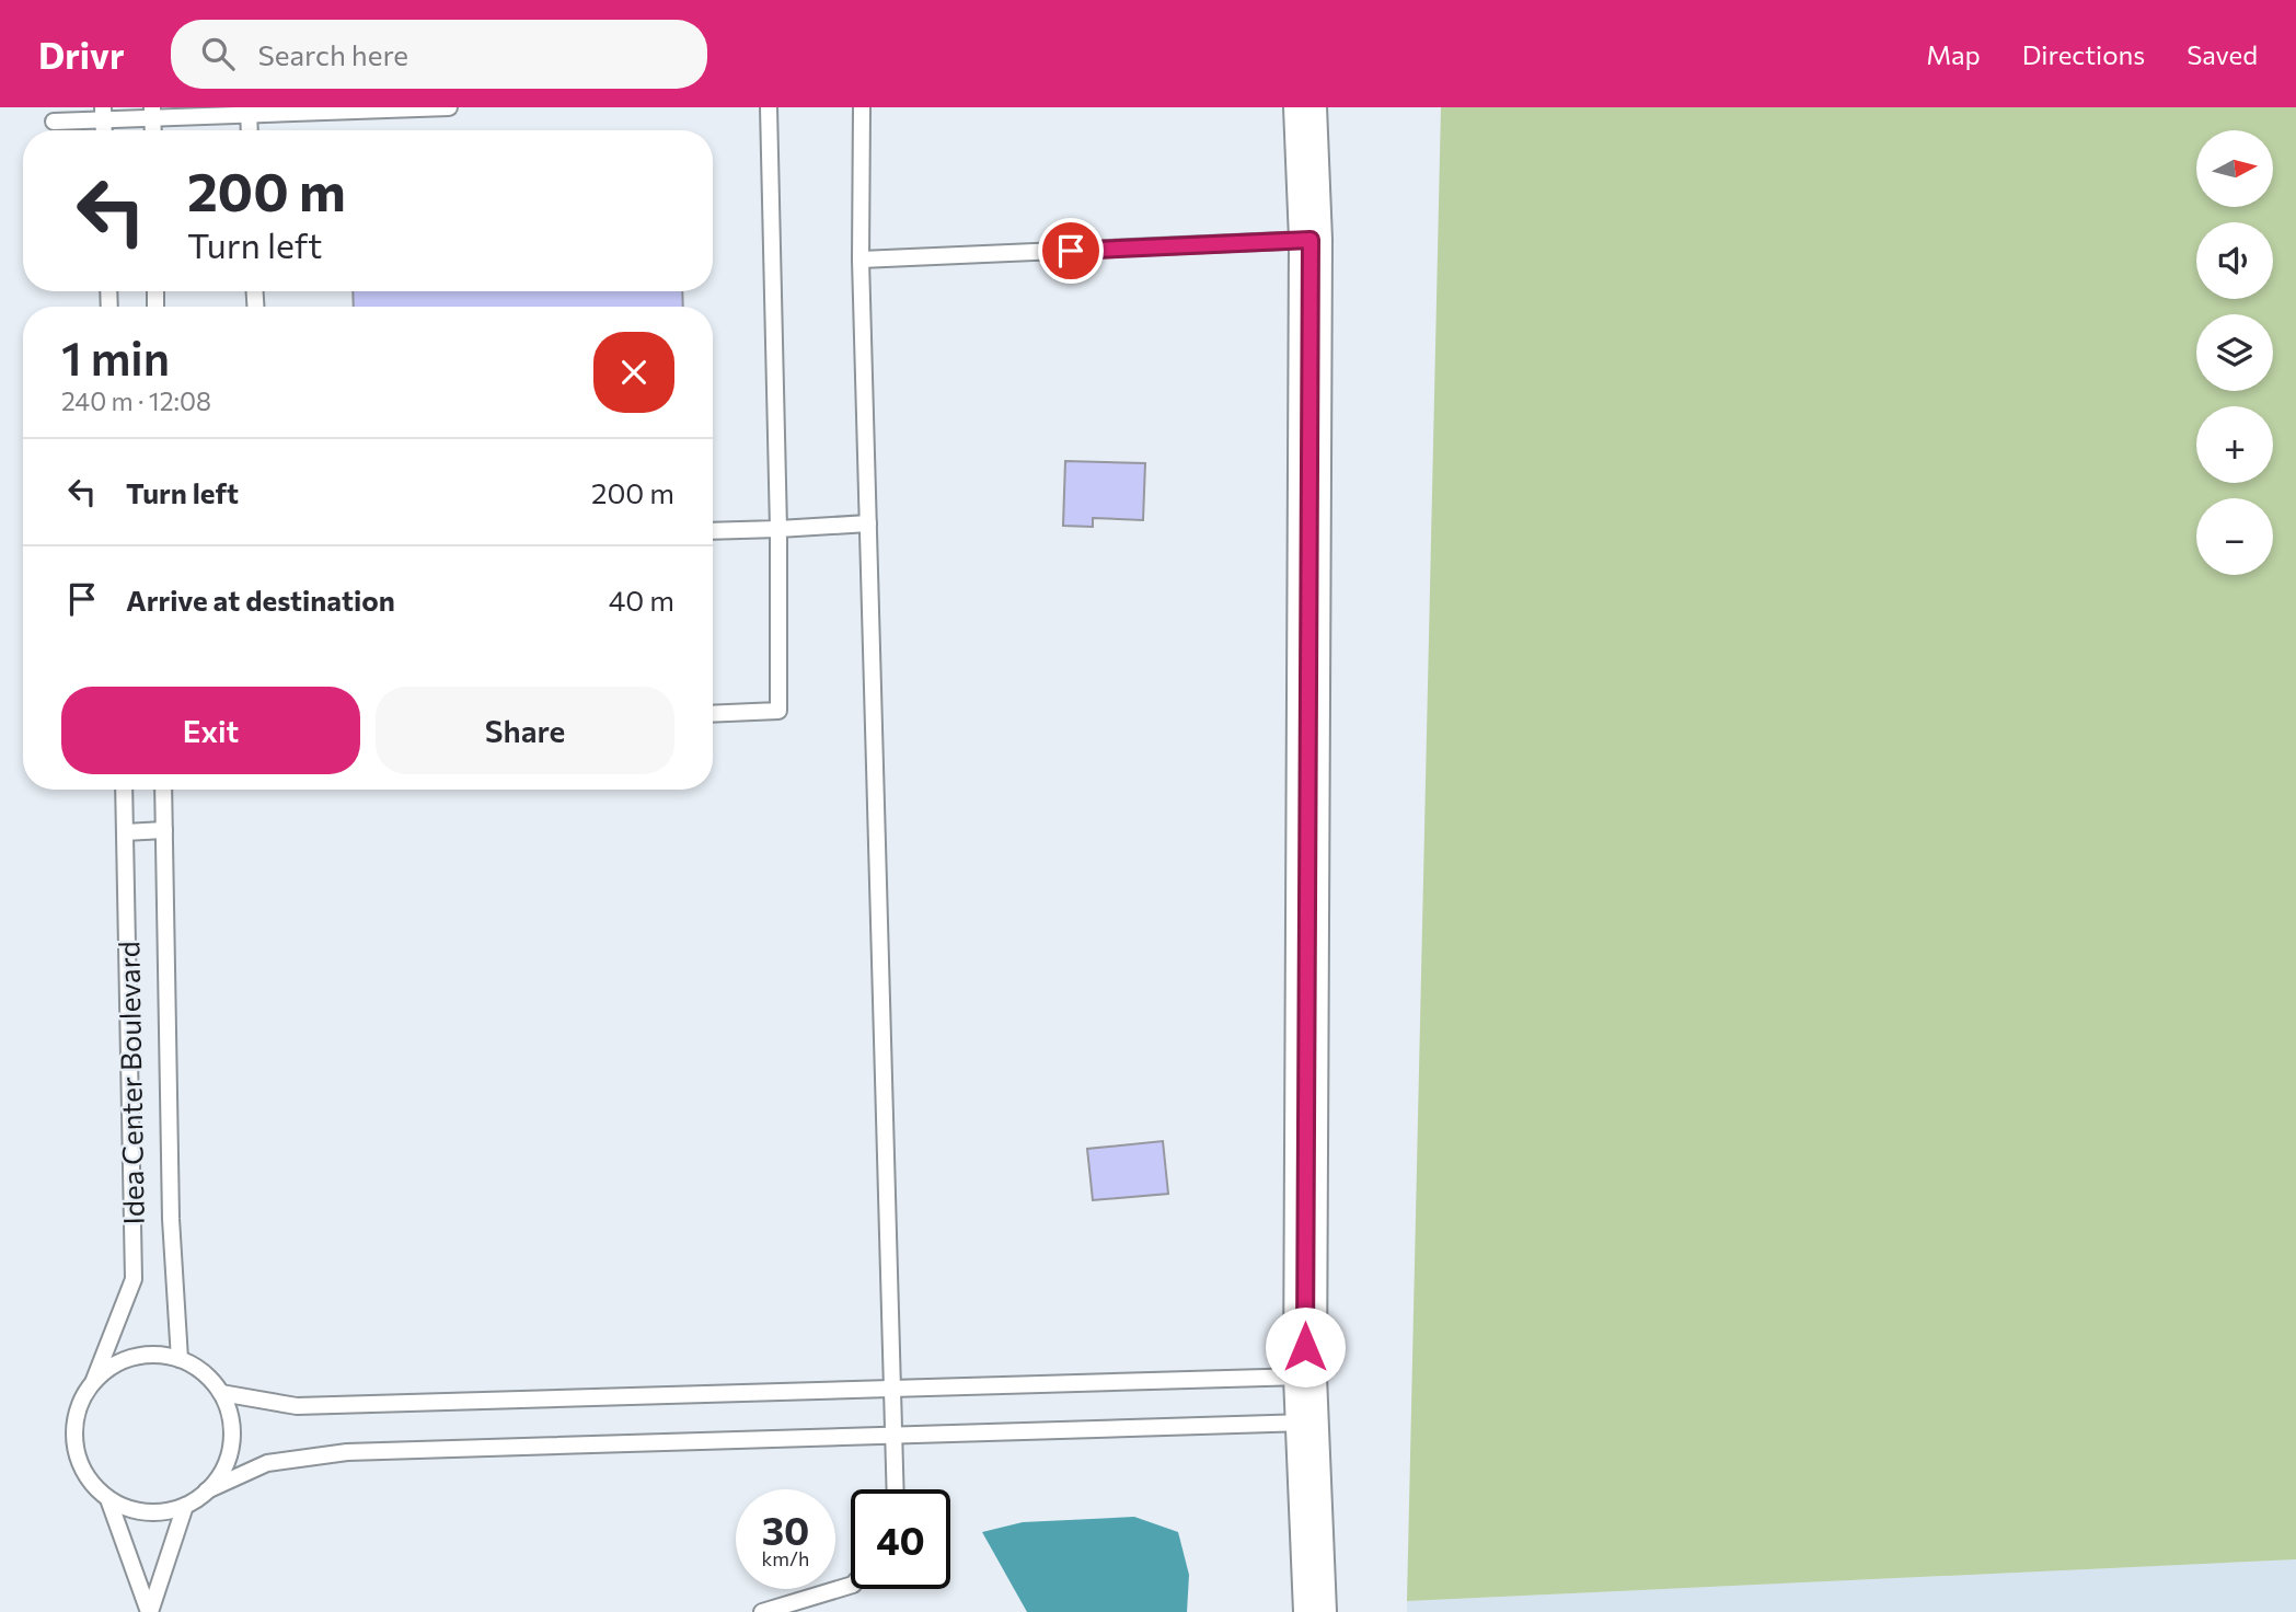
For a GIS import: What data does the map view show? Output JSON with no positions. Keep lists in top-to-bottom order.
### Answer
{
  "streets": {
    "lane": ["Idea Center Boulevard"]
  },
  "north": "right",
  "page": {
    "header": "Drivr",
    "search": "Search here",
    "nav": ["Map", "Directions", "Saved"],
    "map_buttons": ["+", "−"],
    "turn": ["200 m", "Turn left"],
    "heading": ["1 min", "240 m · 12:08"],
    "list": [
      {
        "name": "Turn left",
        "value": "200 m"
      },
      {
        "name": "Arrive at destination",
        "value": "40 m"
      }
    ],
    "buttons": ["Exit", "Share"],
    "speed": "30 km/h",
    "limit": "40"
  }
}
